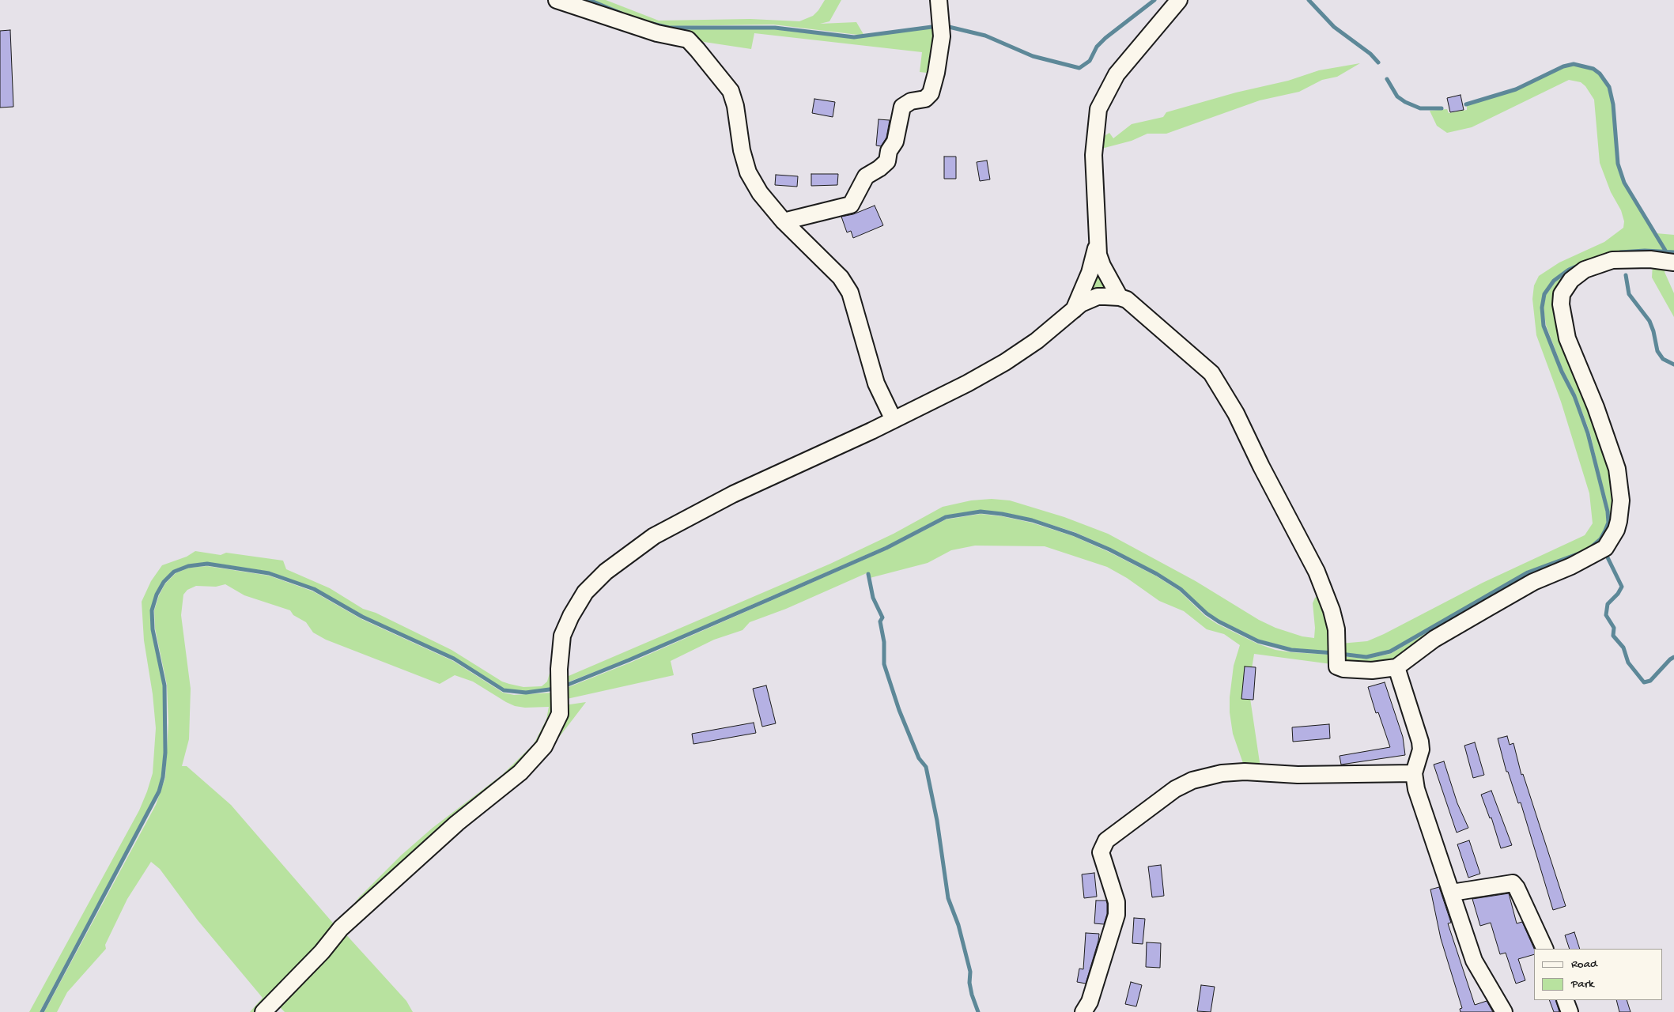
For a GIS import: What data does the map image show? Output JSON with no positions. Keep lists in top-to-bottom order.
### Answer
{
  "legend": ["Road", "Park"]
}
